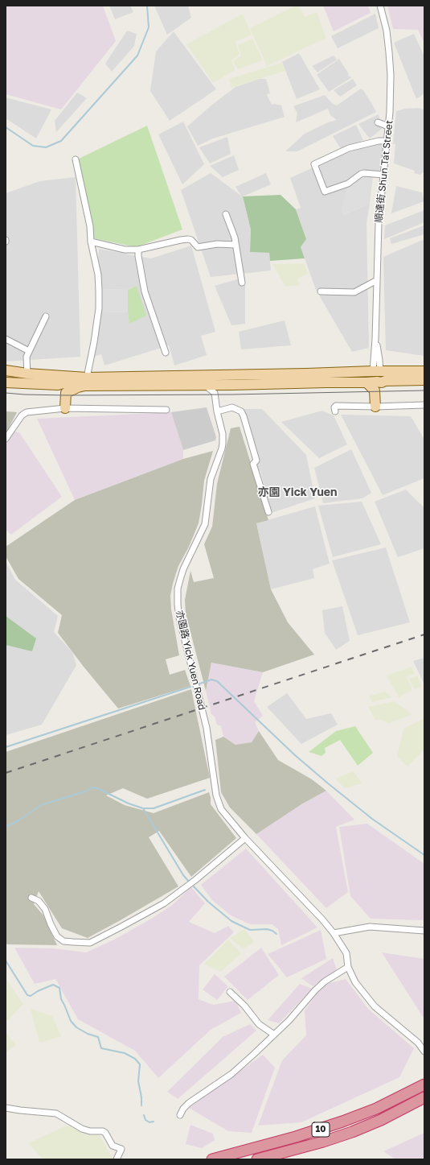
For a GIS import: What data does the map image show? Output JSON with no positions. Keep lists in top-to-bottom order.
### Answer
{
  "streets": {
    "highway": ["10"],
    "street": ["順達街 Shun Tat Street", "亦園路 Yick Yuen Road"]
  },
  "districts": ["亦園 Yick Yuen"]
}
